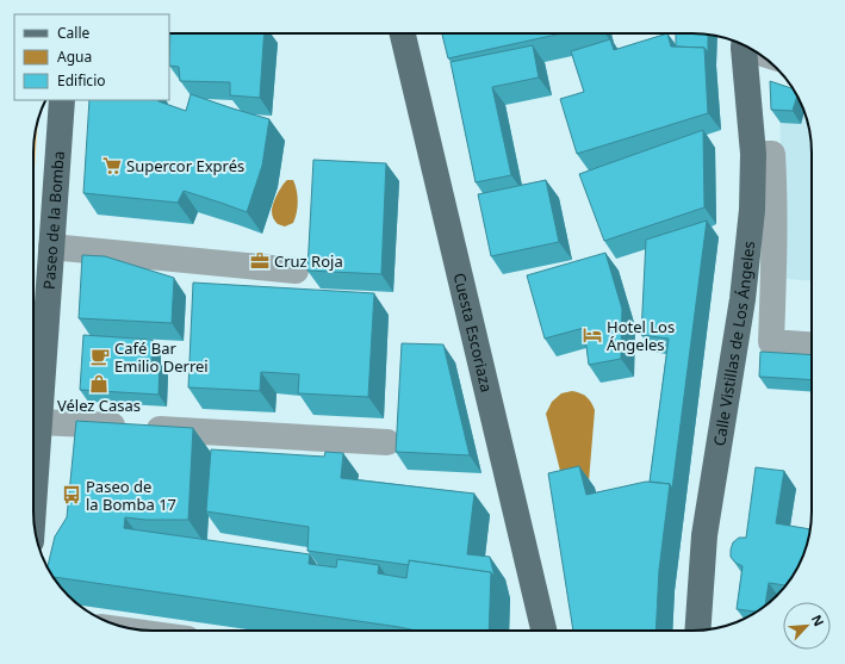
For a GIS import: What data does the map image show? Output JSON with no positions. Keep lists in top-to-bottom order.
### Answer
{
  "streets": {
    "main road": ["Paseo de la Bomba", "Cuesta Escoriaza", "Calle Vistillas de Los Ángeles"]
  },
  "places": {
    "supermarket": ["Supercor Exprés"],
    "office": ["Cruz Roja"],
    "hotel": ["Hotel Los Ángeles"],
    "cafe": ["Café Bar Emilio Derrei"],
    "shop": ["Vélez Casas"],
    "bus stop": ["Paseo de la Bomba 17"]
  },
  "legend": ["Calle", "Agua", "Edificio"],
  "north": "top right"
}
